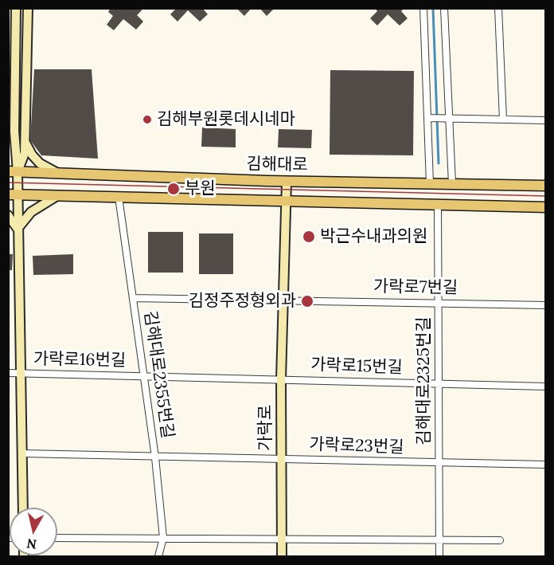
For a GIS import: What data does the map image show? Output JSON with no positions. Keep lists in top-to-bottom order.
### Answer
{
  "streets": {
    "main road": ["김해대로", "가락로"],
    "street": [
      "가락로7번길",
      "가락로16번길",
      "가락로15번길",
      "김해대로2355번길",
      "김해대로2325번길",
      "가락로23번길"
    ]
  },
  "crossings": [
    ["김해대로", "가락로"],
    ["가락로7번길", "김해대로2325번길"],
    ["가락로7번길", "가락로"],
    ["가락로16번길", "가락로15번길"],
    ["가락로16번길", "김해대로2355번길"],
    ["가락로16번길", "가락로"],
    ["가락로15번길", "김해대로2325번길"],
    ["가락로15번길", "가락로"],
    ["김해대로2355번길", "가락로23번길"],
    ["김해대로2325번길", "가락로23번길"],
    ["가락로", "가락로23번길"]
  ],
  "places": [
    "김해부원롯데시네마",
    "부원",
    "박근수내과의원",
    "김정주정형외과"
  ],
  "north": "bottom"
}
